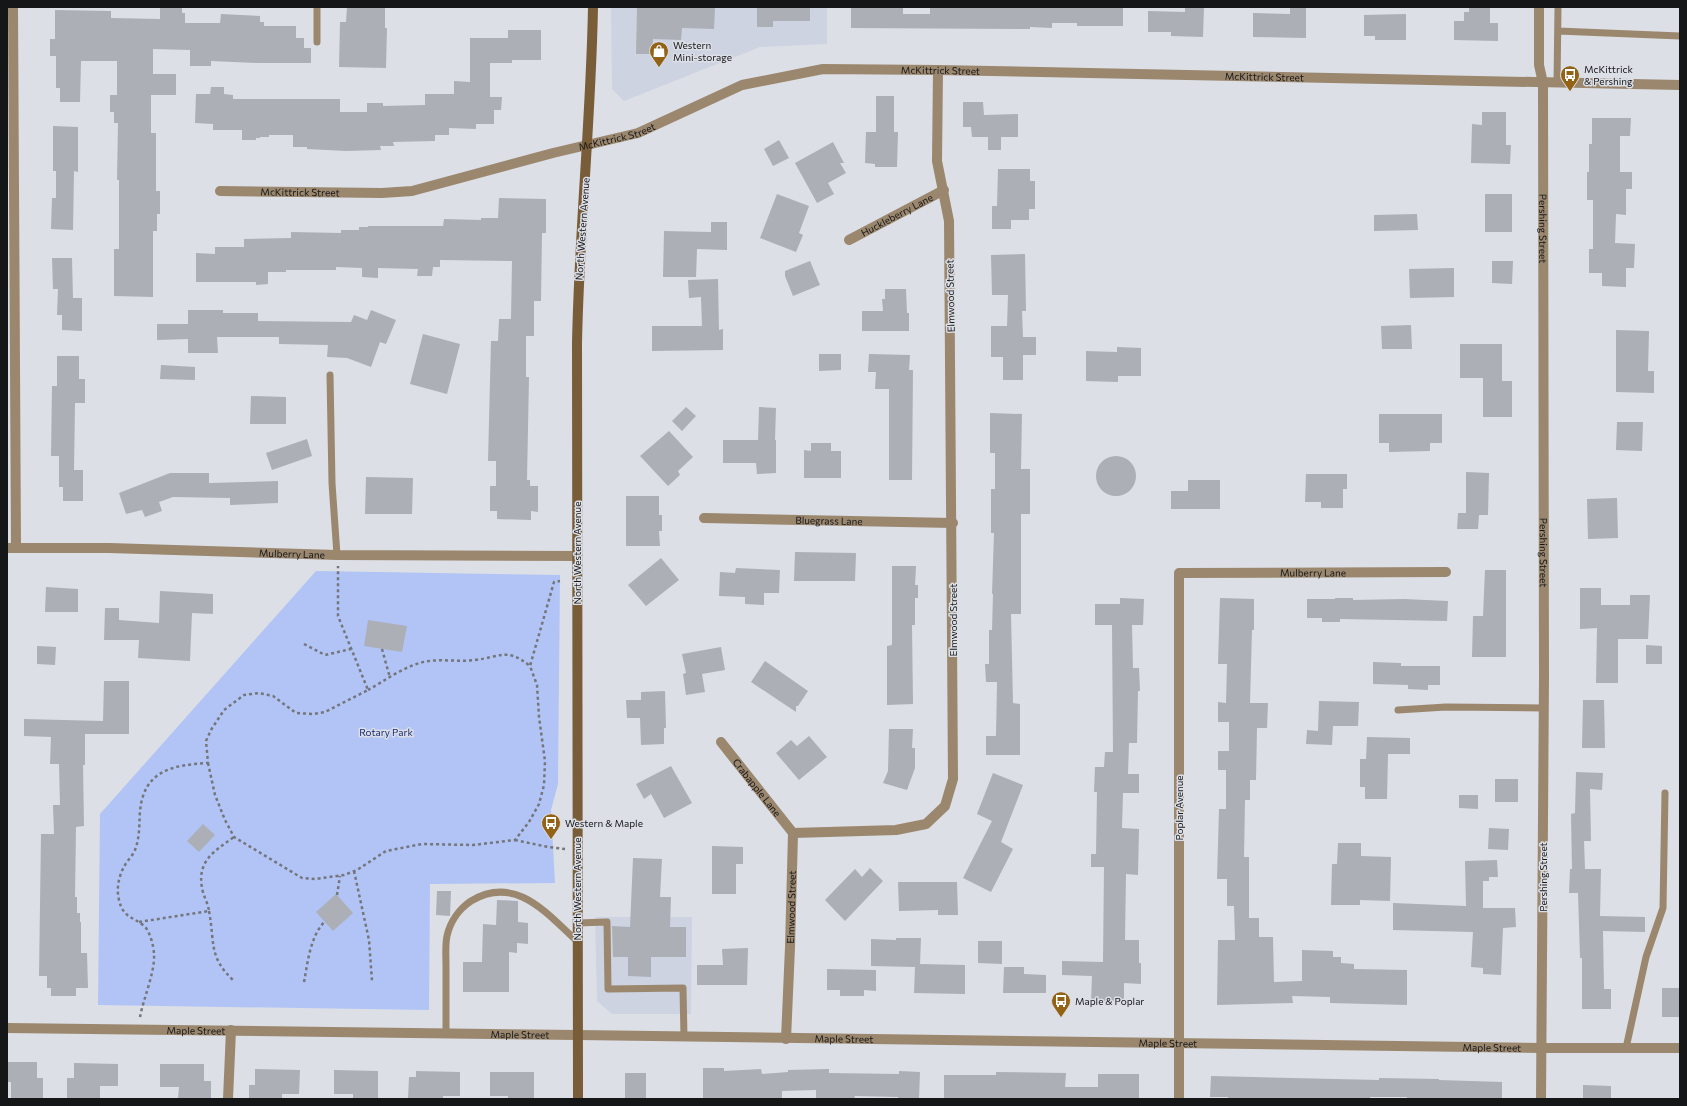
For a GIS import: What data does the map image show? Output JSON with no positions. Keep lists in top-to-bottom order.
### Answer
{
  "streets": {
    "main road": ["North Western Avenue"],
    "street": [
      "McKittrick Street",
      "Huckleberry Lane",
      "Pershing Street",
      "Elmwood Street",
      "Bluegrass Lane",
      "Mulberry Lane",
      "Crabapple Lane",
      "Poplar Avenue",
      "Maple Street"
    ]
  },
  "crossings": [
    ["McKittrick Street", "North Western Avenue"],
    ["McKittrick Street", "Pershing Street"],
    ["McKittrick Street", "Elmwood Street"],
    ["Huckleberry Lane", "Elmwood Street"],
    ["North Western Avenue", "Mulberry Lane"],
    ["North Western Avenue", "Maple Street"],
    ["Pershing Street", "Maple Street"],
    ["Elmwood Street", "Bluegrass Lane"],
    ["Elmwood Street", "Crabapple Lane"],
    ["Elmwood Street", "Maple Street"],
    ["Mulberry Lane", "Poplar Avenue"],
    ["Poplar Avenue", "Maple Street"]
  ],
  "parks": ["Rotary Park"],
  "places": {
    "shop": ["Western Mini-storage"],
    "bus stop": ["McKittrick & Pershing", "Western & Maple", "Maple & Poplar"]
  }
}
